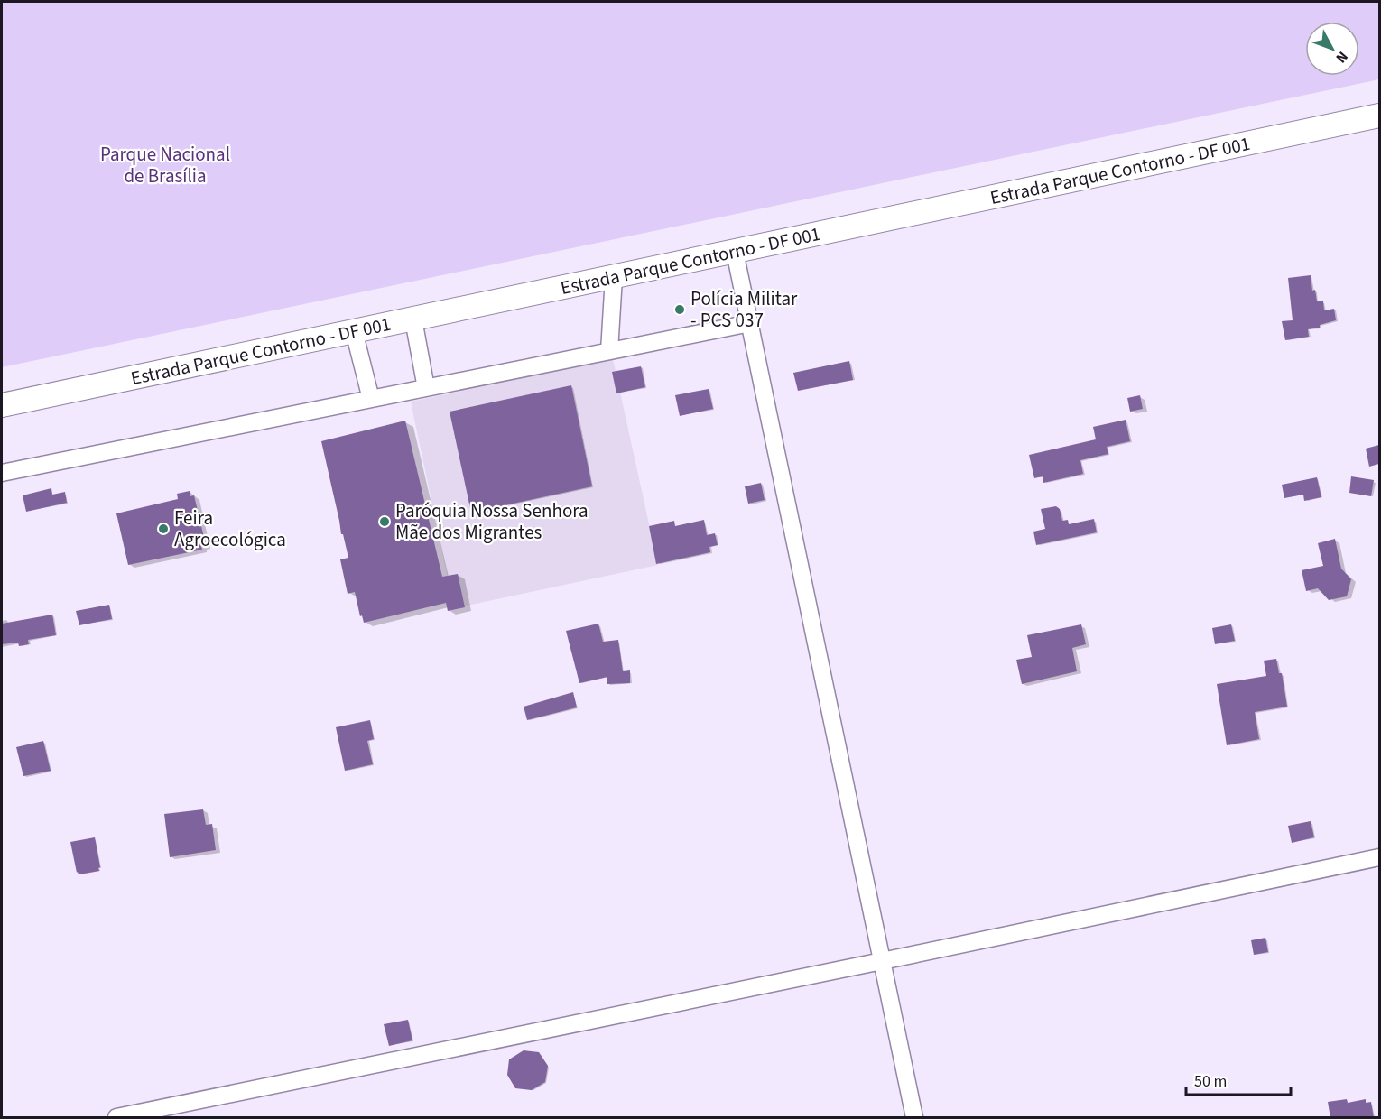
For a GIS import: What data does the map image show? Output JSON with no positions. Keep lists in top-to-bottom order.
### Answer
{
  "streets": {
    "main road": ["Estrada Parque Contorno - DF 001"]
  },
  "parks": ["Parque Nacional de Brasília"],
  "places": ["Polícia Militar - PCS 037", "Paróquia Nossa Senhora Mãe dos Migrantes", "Feira Agroecológica"],
  "scale_bar": "50 m",
  "north": "bottom right"
}
